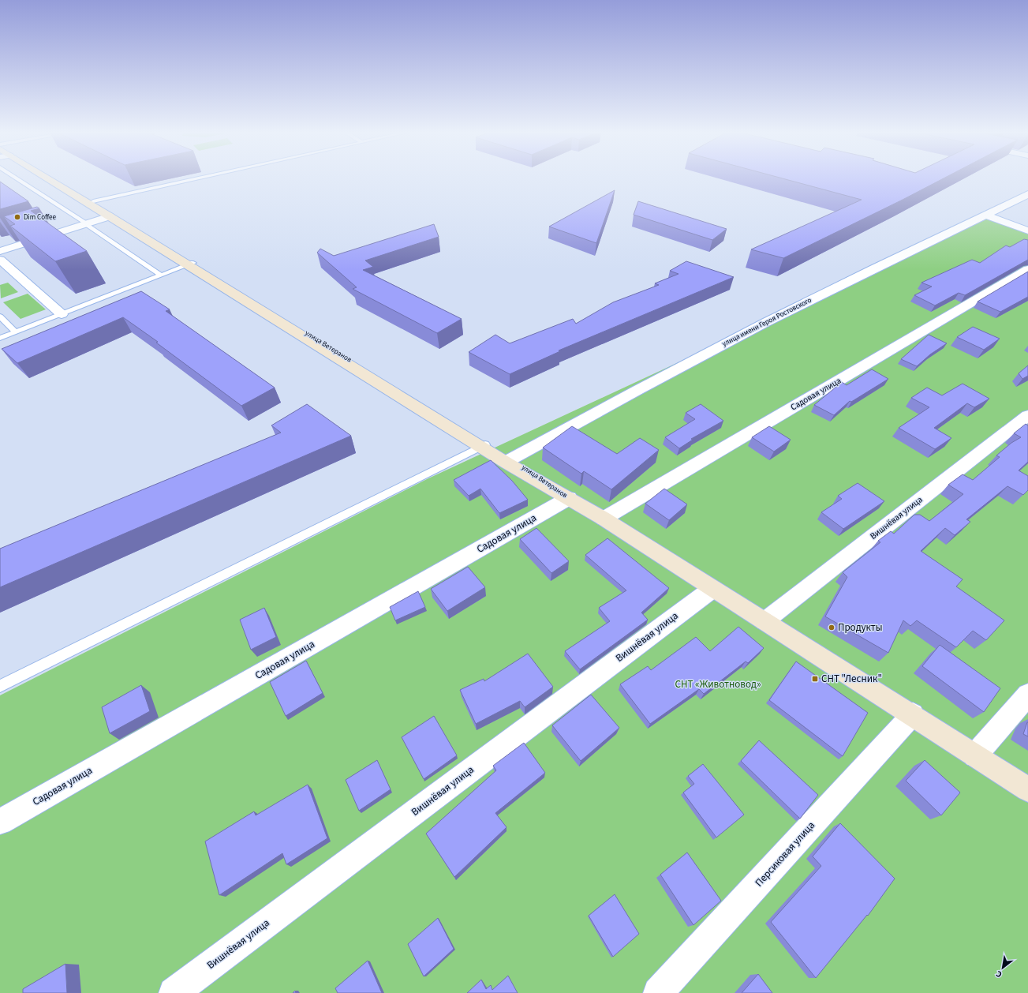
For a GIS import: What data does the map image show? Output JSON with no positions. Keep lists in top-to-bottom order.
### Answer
{
  "streets": {
    "street": [
      "улица имени Героя Ростовского",
      "улица Ветеранов",
      "Садовая улица",
      "Вишнёвая улица",
      "Персиковая улица"
    ]
  },
  "crossings": [
    ["улица имени Героя Ростовского", "улица Ветеранов"],
    ["улица Ветеранов", "Садовая улица"]
  ],
  "parks": ["СНТ «Животновод»"],
  "places": {
    "other": ["Dim Coffee", "Продукты"],
    "transit": ["СНТ \"Лесник\""]
  },
  "north": "bottom left"
}
